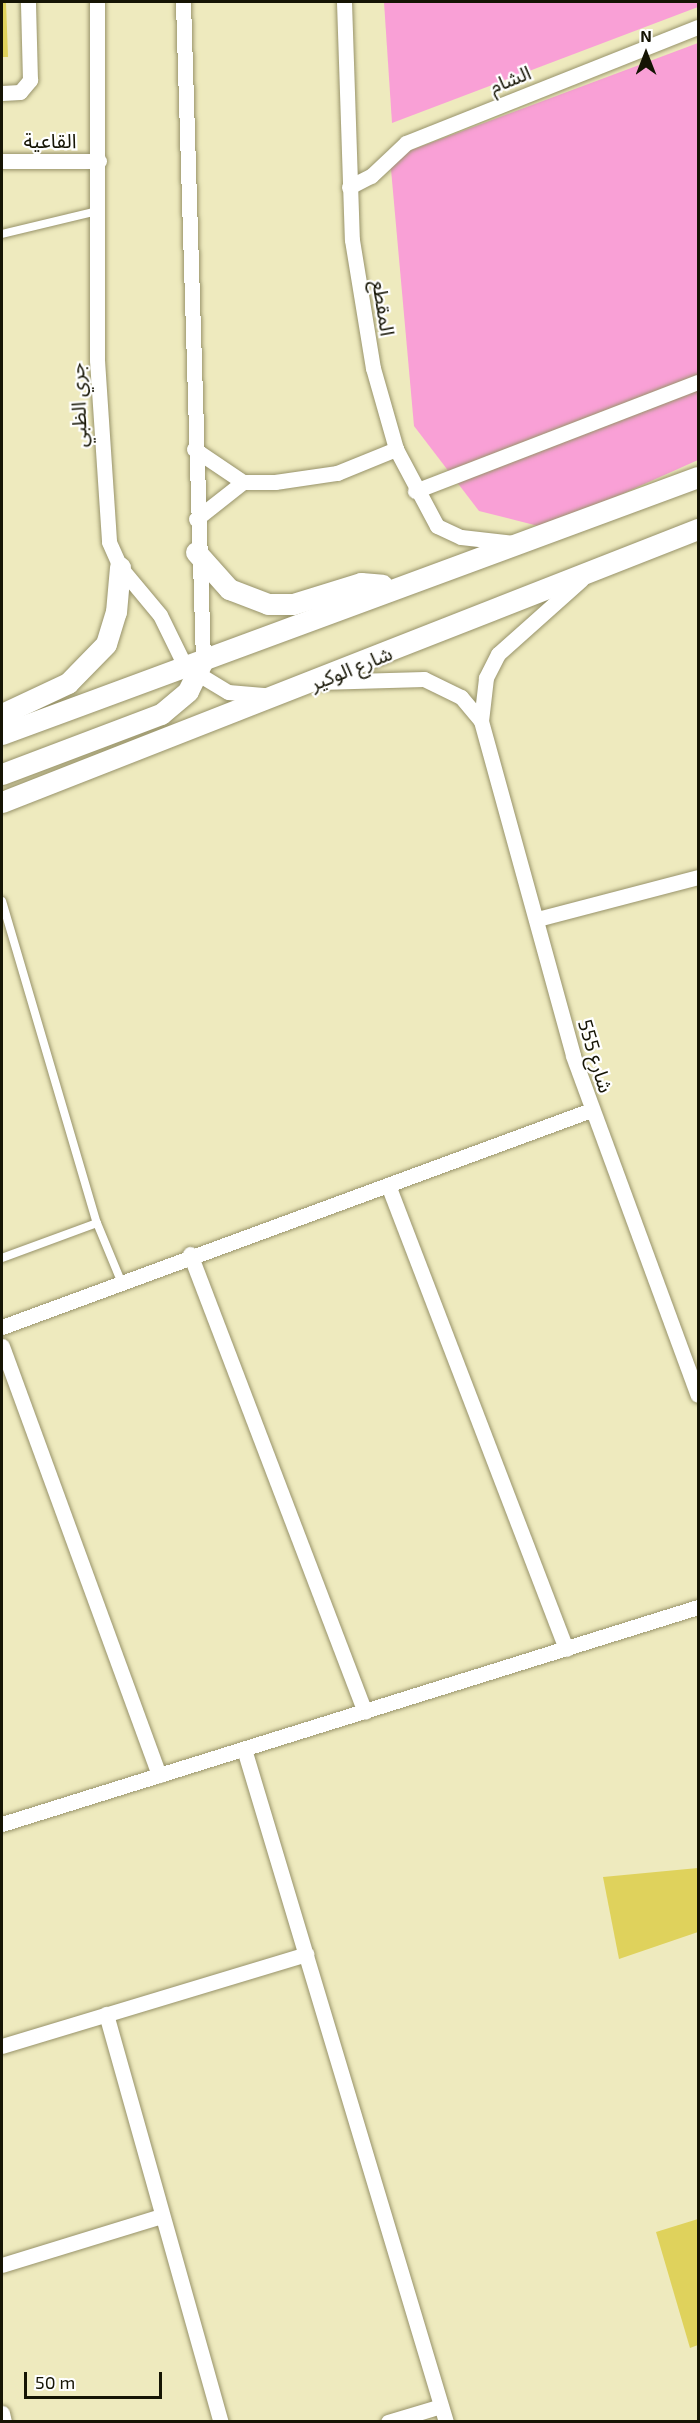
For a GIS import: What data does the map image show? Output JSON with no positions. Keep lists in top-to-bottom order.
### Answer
{
  "streets": {
    "main road": ["شارع الوكير"],
    "street": [
      "الشام",
      "القاعية",
      "المقطع",
      "جري الظبي",
      "شارع 555"
    ]
  },
  "crossings": [
    ["الشام", "المقطع"],
    ["القاعية", "جري الظبي"],
    ["شارع الوكير", "شارع 555"]
  ],
  "scale_bar": "50 m",
  "north": "top"
}
